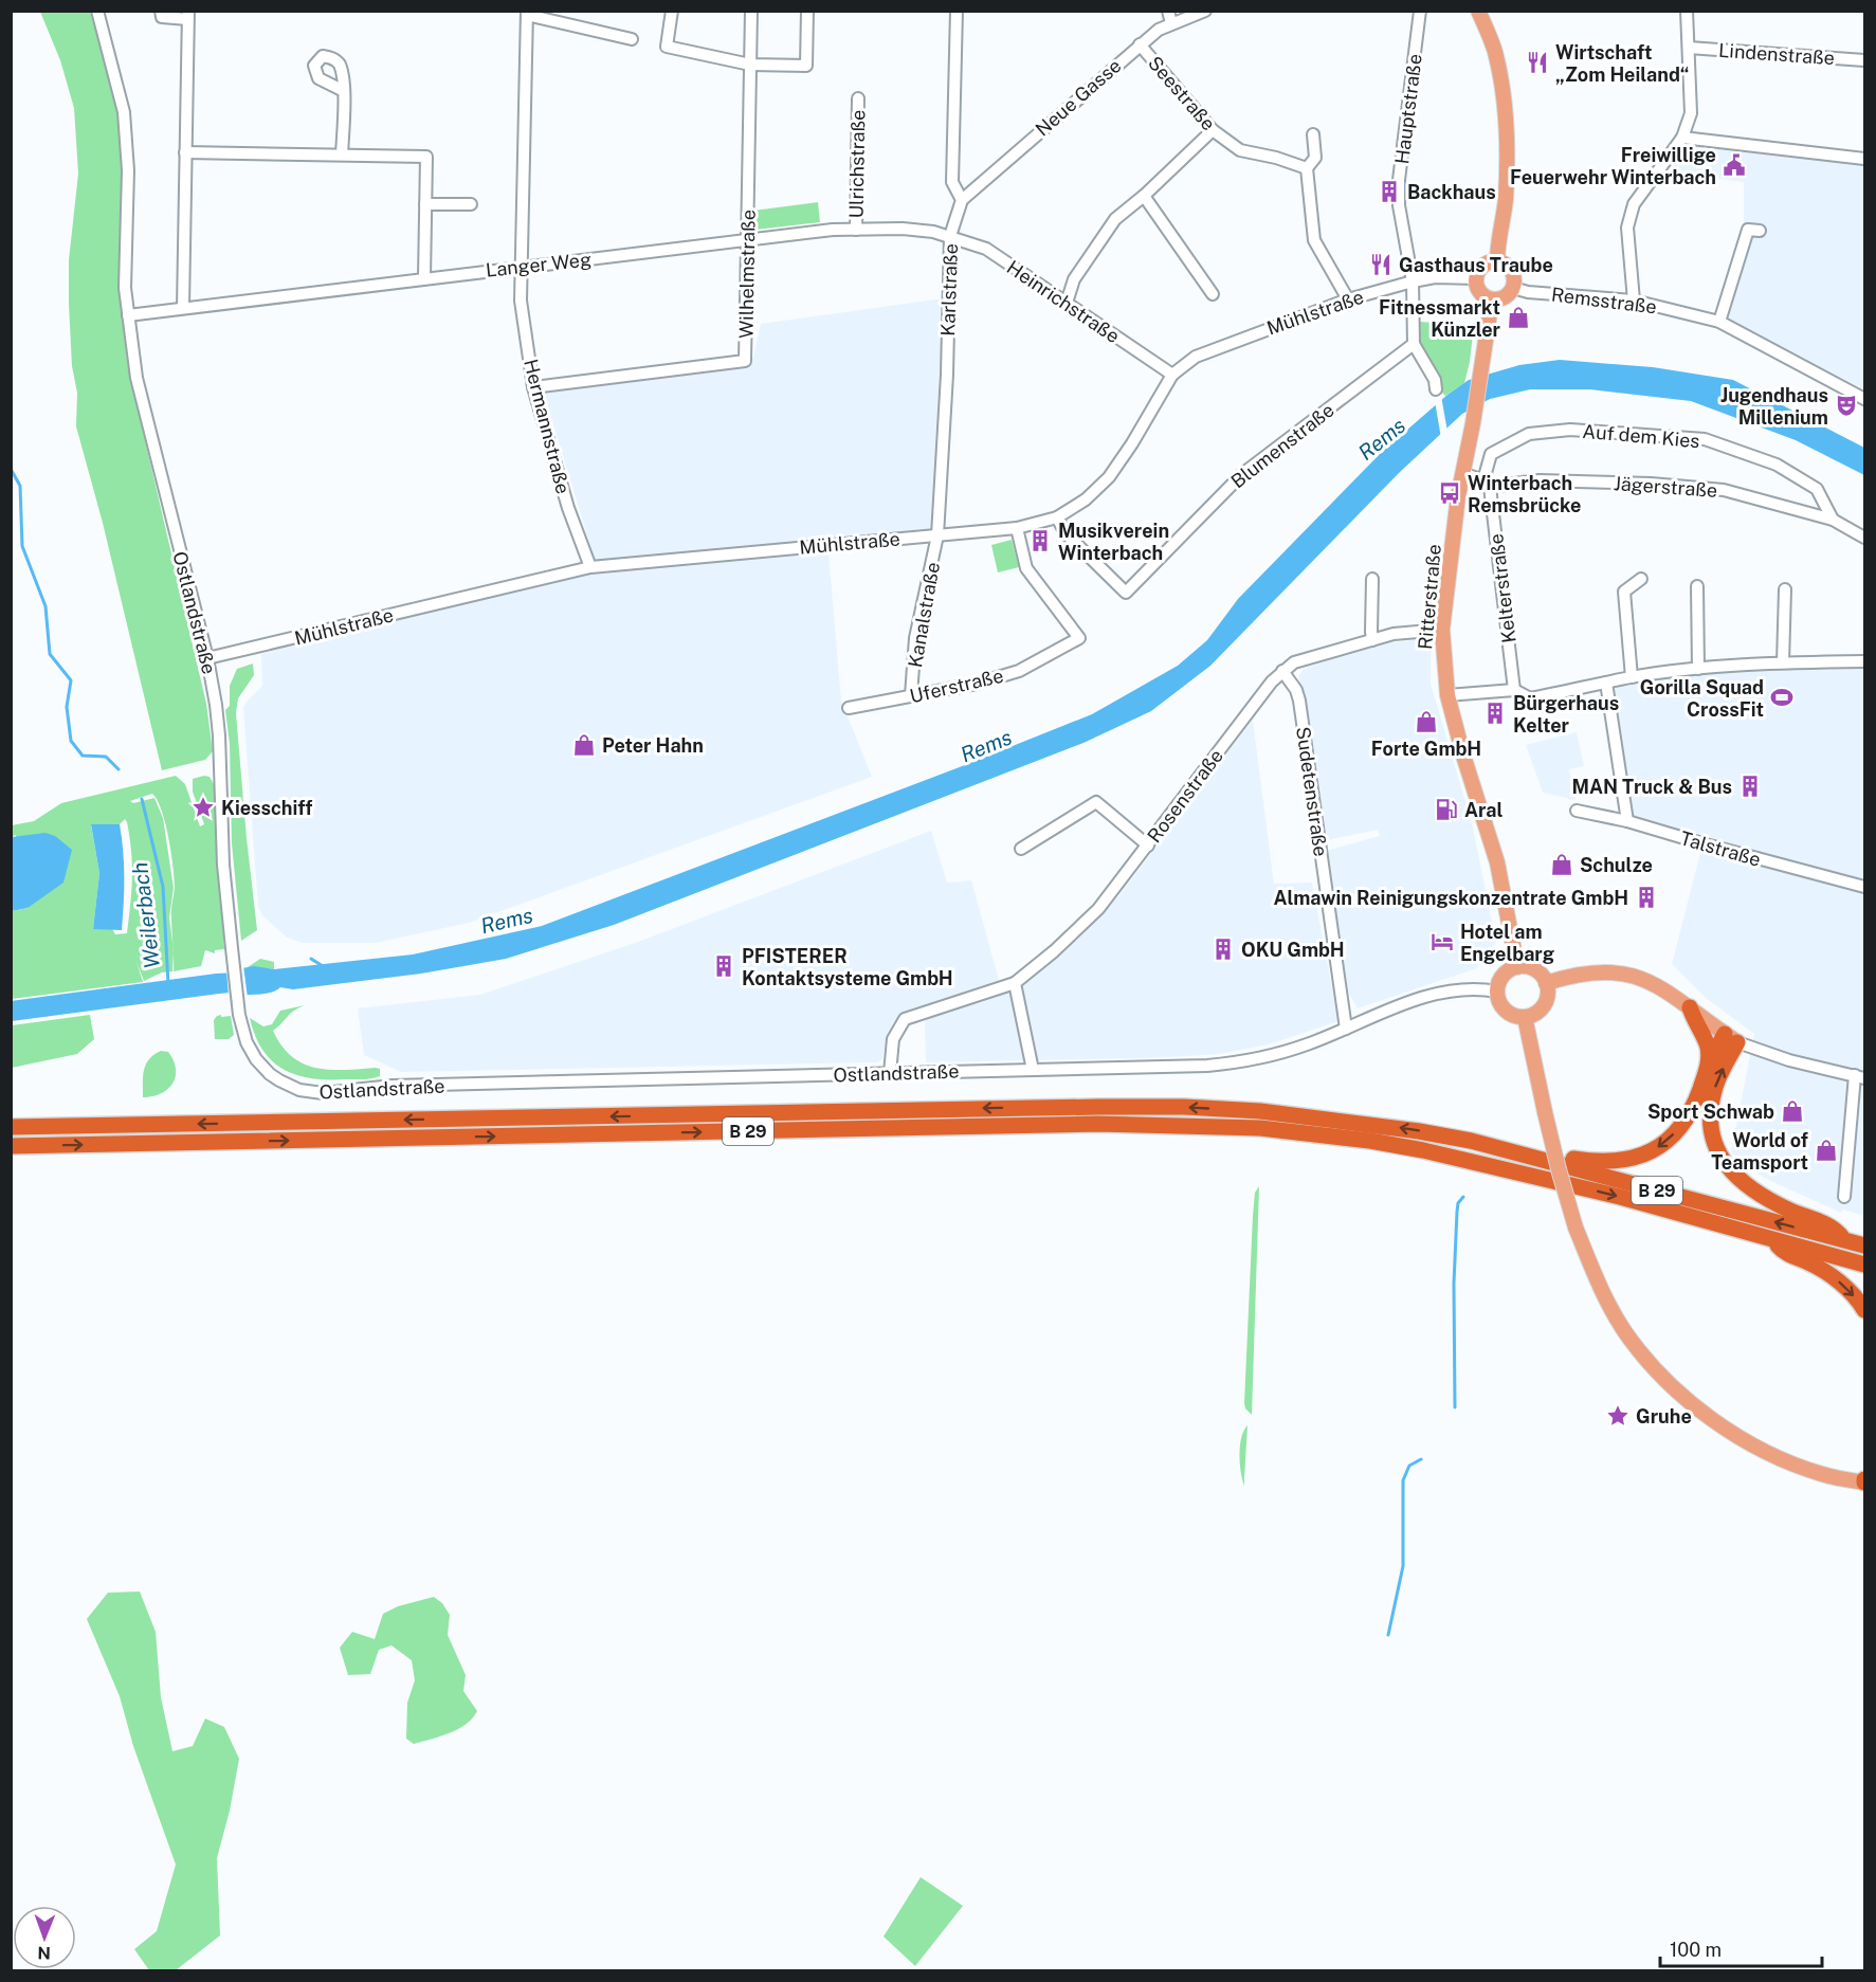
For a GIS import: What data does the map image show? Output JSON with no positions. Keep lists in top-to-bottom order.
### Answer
{
  "streets": {
    "highway": ["B 29"],
    "main road": ["Ritterstraße"],
    "street": [
      "Lindenstraße",
      "Seestraße",
      "Neue Gasse",
      "Hauptstraße",
      "Ulrichstraße",
      "Langer Weg",
      "Wilhelmstraße",
      "Karlstraße",
      "Remsstraße",
      "Heinrichstraße",
      "Mühlstraße",
      "Hermannstraße",
      "Auf dem Kies",
      "Blumenstraße",
      "Jägerstraße",
      "Kelterstraße",
      "Ostlandstraße",
      "Kanalstraße",
      "Uferstraße",
      "Sudetenstraße",
      "Rosenstraße",
      "Talstraße"
    ]
  },
  "crossings": [
    ["Seestraße", "Neue Gasse"],
    ["Neue Gasse", "Karlstraße"],
    ["Hauptstraße", "Mühlstraße"],
    ["Hauptstraße", "Blumenstraße"],
    ["Ulrichstraße", "Langer Weg"],
    ["Langer Weg", "Wilhelmstraße"],
    ["Langer Weg", "Karlstraße"],
    ["Langer Weg", "Heinrichstraße"],
    ["Langer Weg", "Hermannstraße"],
    ["Langer Weg", "Ostlandstraße"],
    ["Wilhelmstraße", "Hermannstraße"],
    ["Karlstraße", "Heinrichstraße"],
    ["Karlstraße", "Mühlstraße"],
    ["Karlstraße", "Kanalstraße"],
    ["Remsstraße", "Mühlstraße"],
    ["Remsstraße", "Ritterstraße"],
    ["Heinrichstraße", "Mühlstraße"],
    ["Mühlstraße", "Hermannstraße"],
    ["Mühlstraße", "Blumenstraße"],
    ["Mühlstraße", "Ritterstraße"],
    ["Mühlstraße", "Ostlandstraße"],
    ["Mühlstraße", "Kanalstraße"],
    ["Mühlstraße", "Uferstraße"],
    ["Auf dem Kies", "Jägerstraße"],
    ["Auf dem Kies", "Kelterstraße"],
    ["Jägerstraße", "Kelterstraße"],
    ["Jägerstraße", "Ritterstraße"],
    ["Ritterstraße", "Ostlandstraße"],
    ["Ritterstraße", "Rosenstraße"],
    ["Ostlandstraße", "Sudetenstraße"],
    ["Ostlandstraße", "Rosenstraße"],
    ["Kanalstraße", "Uferstraße"],
    ["Sudetenstraße", "Rosenstraße"]
  ],
  "water": ["Rems", "Weilerbach"],
  "places": {
    "restaurant": ["Wirtschaft „Zom Heiland“", "Gasthaus Traube"],
    "public building": ["Freiwillige Feuerwehr Winterbach"],
    "building": [
      "Backhaus",
      "Musikverein Winterbach",
      "Bürgerhaus Kelter",
      "MAN Truck & Bus",
      "Almawin Reinigungskonzentrate GmbH",
      "OKU GmbH",
      "PFISTERER Kontaktsysteme GmbH"
    ],
    "shop": [
      "Fitnessmarkt Künzler",
      "Forte GmbH",
      "Peter Hahn",
      "Schulze",
      "Sport Schwab",
      "World of Teamsport"
    ],
    "theatre": ["Jugendhaus Millenium"],
    "bus stop": ["Winterbach Remsbrücke"],
    "sports": ["Gorilla Squad CrossFit"],
    "place": ["Kiesschiff", "Gruhe"],
    "fuel station": ["Aral"],
    "hotel": ["Hotel am Engelbarg"]
  },
  "scale_bar": "100 m",
  "north": "bottom"
}
